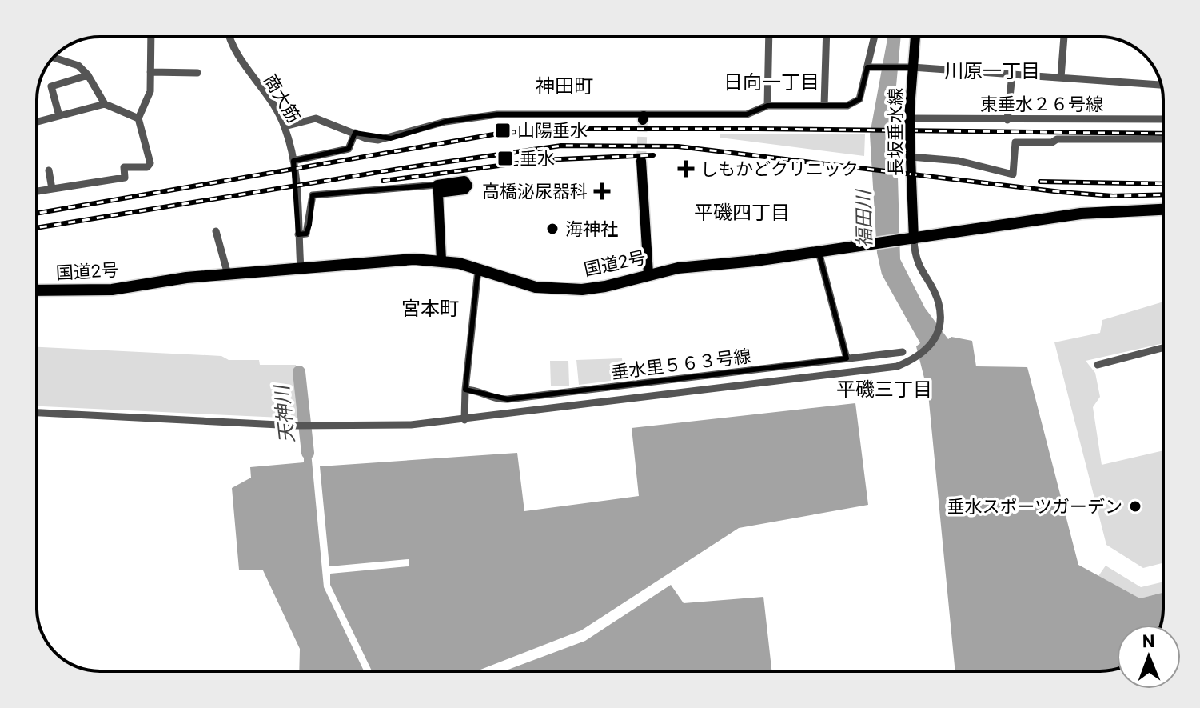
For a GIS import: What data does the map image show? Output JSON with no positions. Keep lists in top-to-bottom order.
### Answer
{
  "streets": {
    "highway": ["国道2号"],
    "main road": ["長坂垂水線"],
    "street": ["商大筋", "東垂水２６号線", "垂水里５６３号線"]
  },
  "crossings": [
    ["商大筋", "国道2号"],
    ["東垂水２６号線", "長坂垂水線"],
    ["長坂垂水線", "国道2号"]
  ],
  "districts": [
    "川原一丁目",
    "日向一丁目",
    "神田町",
    "平磯四丁目",
    "宮本町",
    "平磯三丁目"
  ],
  "water": ["福田川", "天神川"],
  "places": {
    "transit": ["山陽垂水", "垂水"],
    "health": ["しもかどクリニック", "高橋泌尿器科"],
    "other": ["海神社", "垂水スポーツガーデン"]
  },
  "north": "top"
}
